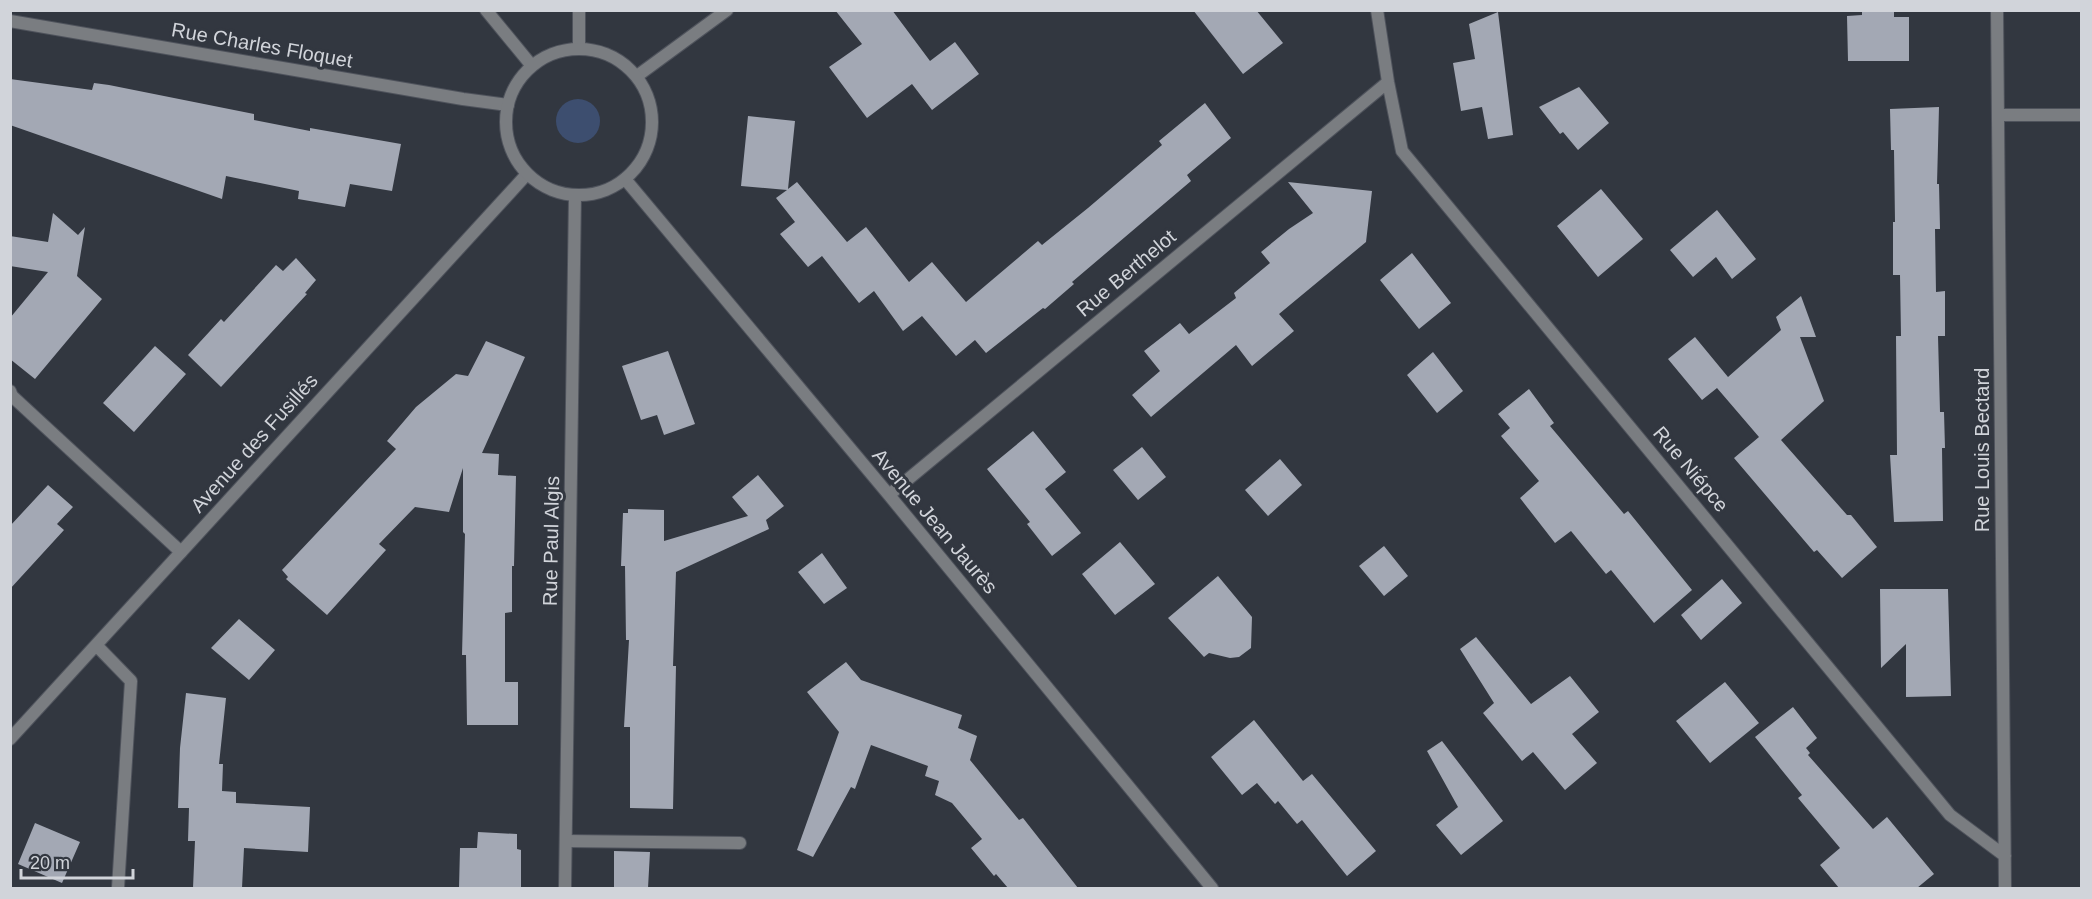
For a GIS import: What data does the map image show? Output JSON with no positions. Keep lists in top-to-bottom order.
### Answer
{
  "streets": {
    "street": [
      "Rue Charles Floquet",
      "Rue Berthelot",
      "Avenue des Fusillés",
      "Rue Louis Bectard",
      "Rue Niépce",
      "Avenue Jean Jaurès",
      "Rue Paul Algis"
    ]
  },
  "crossings": [
    ["Rue Charles Floquet", "Avenue des Fusillés"],
    ["Rue Charles Floquet", "Avenue Jean Jaurès"],
    ["Rue Charles Floquet", "Rue Paul Algis"],
    ["Rue Berthelot", "Rue Niépce"],
    ["Rue Berthelot", "Avenue Jean Jaurès"],
    ["Avenue des Fusillés", "Avenue Jean Jaurès"],
    ["Avenue des Fusillés", "Rue Paul Algis"],
    ["Rue Louis Bectard", "Rue Niépce"],
    ["Avenue Jean Jaurès", "Rue Paul Algis"]
  ],
  "scale_bar": "20 m"
}
